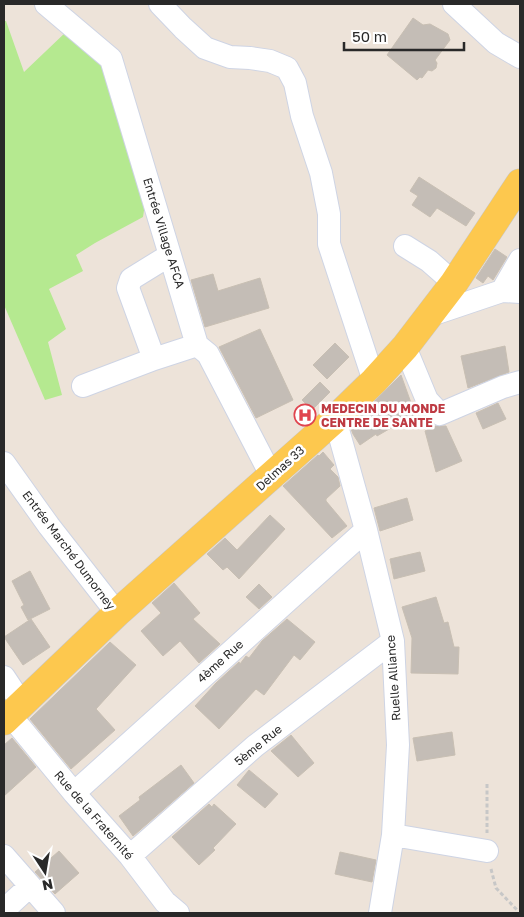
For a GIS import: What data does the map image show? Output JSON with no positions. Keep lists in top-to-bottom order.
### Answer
{
  "streets": {
    "main road": ["Delmas 33"],
    "street": [
      "Entrée Village AFCA",
      "Entrée Marché Dumorney",
      "4ème Rue",
      "Ruelle Alliance",
      "5ème Rue",
      "Rue de la Fraternité"
    ]
  },
  "crossings": [
    ["Entrée Village AFCA", "Delmas 33"],
    ["Delmas 33", "Entrée Marché Dumorney"],
    ["Delmas 33", "Ruelle Alliance"],
    ["Delmas 33", "Rue de la Fraternité"],
    ["4ème Rue", "Ruelle Alliance"],
    ["4ème Rue", "Rue de la Fraternité"],
    ["Ruelle Alliance", "5ème Rue"],
    ["5ème Rue", "Rue de la Fraternité"]
  ],
  "places": {
    "hospital": ["MEDECIN DU MONDE CENTRE DE SANTE"]
  },
  "scale_bar": "50 m",
  "north": "bottom"
}
